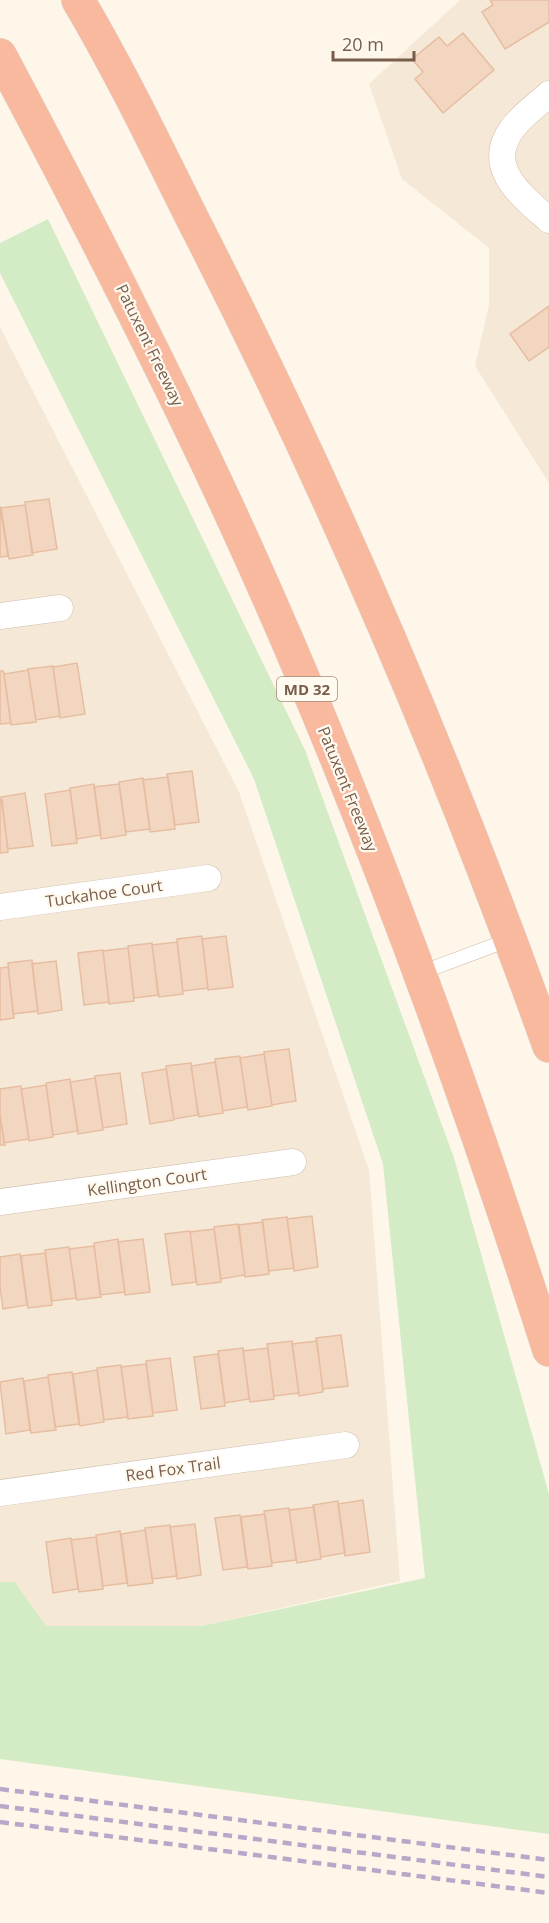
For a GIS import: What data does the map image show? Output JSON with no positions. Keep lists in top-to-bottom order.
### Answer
{
  "streets": {
    "highway": ["Patuxent Freeway", "MD 32"],
    "street": ["Tuckahoe Court", "Kellington Court", "Red Fox Trail"]
  },
  "scale_bar": "20 m"
}
